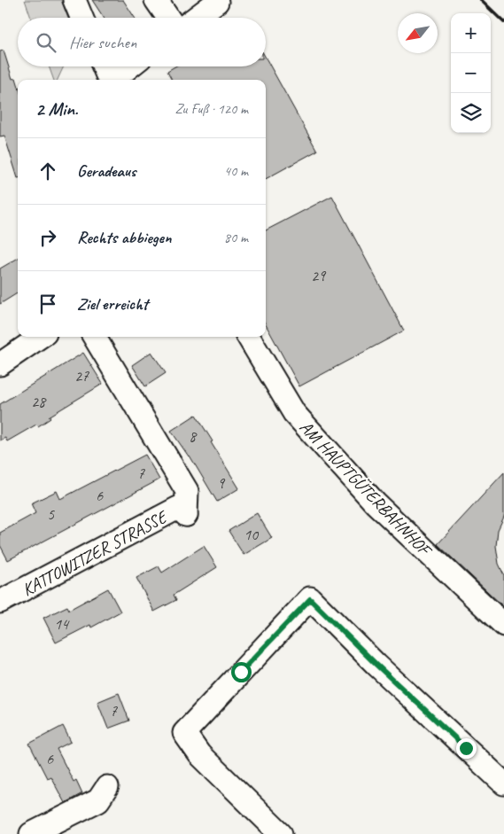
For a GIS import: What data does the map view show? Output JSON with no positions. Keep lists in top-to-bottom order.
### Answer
{
  "streets": {
    "street": ["AM HAUPTGÜTERBAHNHOF", "KATTOWITZER STRASSE"]
  },
  "house_numbers": [
    "29",
    "27",
    "28",
    "8",
    "7",
    "9",
    "6",
    "5",
    "10",
    "14",
    "7",
    "6"
  ],
  "north": "bottom left",
  "page": {
    "map_buttons": ["+", "−"],
    "search": "Hier suchen",
    "heading": ["2 Min.", "Zu Fuß · 120 m"],
    "list": [
      ["Geradeaus", "40 m"],
      ["Rechts abbiegen", "80 m"],
      "Ziel erreicht"
    ]
  }
}
